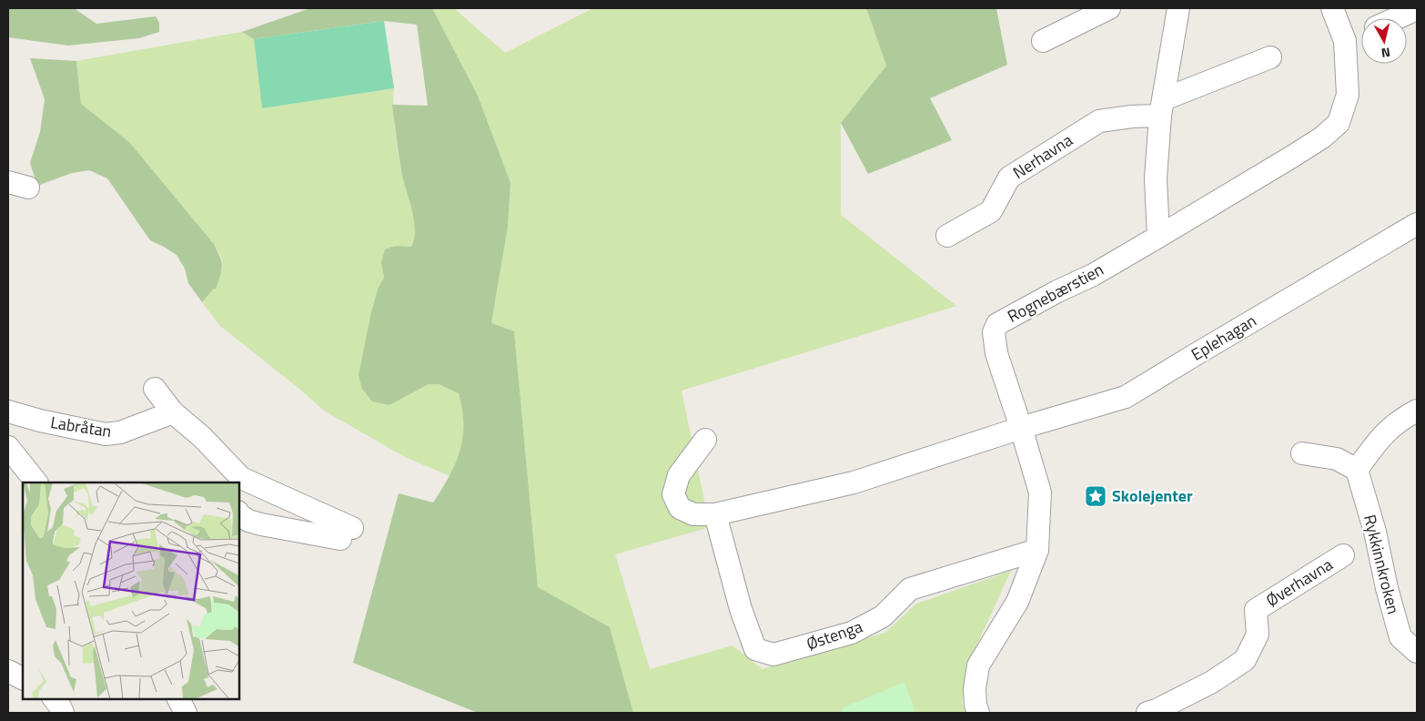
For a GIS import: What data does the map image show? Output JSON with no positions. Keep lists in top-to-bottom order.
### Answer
{
  "streets": {
    "street": [
      "Nerhavna",
      "Rognebærstien",
      "Eplehagan",
      "Labråtan",
      "Rykkinnkroken",
      "Øverhavna",
      "Østenga"
    ]
  },
  "crossings": [
    ["Rognebærstien", "Eplehagan"],
    ["Rognebærstien", "Østenga"]
  ],
  "places": {
    "place": ["Skolejenter"]
  },
  "north": "bottom"
}
